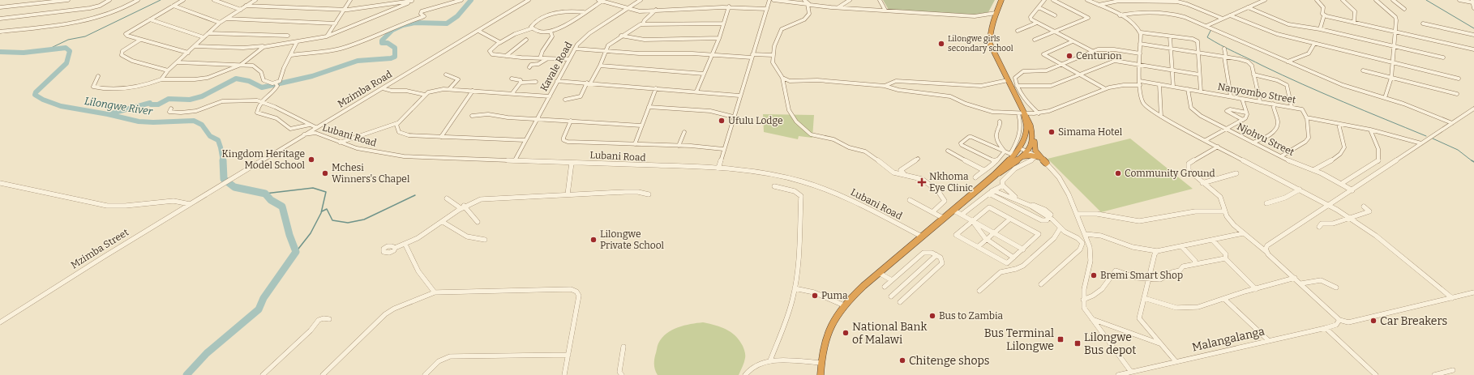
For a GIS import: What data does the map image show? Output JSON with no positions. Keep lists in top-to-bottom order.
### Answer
{
  "streets": {
    "street": [
      "Kavale Road",
      "Mzimba Road",
      "Nanyombo Street",
      "Lubani Road",
      "Njohvu Street",
      "Mzimba Street",
      "Malangalanga"
    ]
  },
  "crossings": [
    ["Kavale Road", "Lubani Road"],
    ["Mzimba Road", "Lubani Road"],
    ["Mzimba Road", "Mzimba Street"],
    ["Nanyombo Street", "Njohvu Street"]
  ],
  "water": ["Lilongwe River"],
  "places": {
    "other": [
      "Lilongwe girls secondary school",
      "Centurion",
      "Ufulu Lodge",
      "Simama Hotel",
      "Kingdom Heritage Model School",
      "Mchesi Winners's Chapel",
      "Community Ground",
      "Lilongwe Private School",
      "Bremi Smart Shop",
      "Puma",
      "Bus to Zambia",
      "Car Breakers",
      "National Bank of Malawi",
      "Chitenge shops"
    ],
    "health": ["Nkhoma Eye Clinic"],
    "transit": ["Bus Terminal Lilongwe", "Lilongwe Bus depot"]
  }
}
